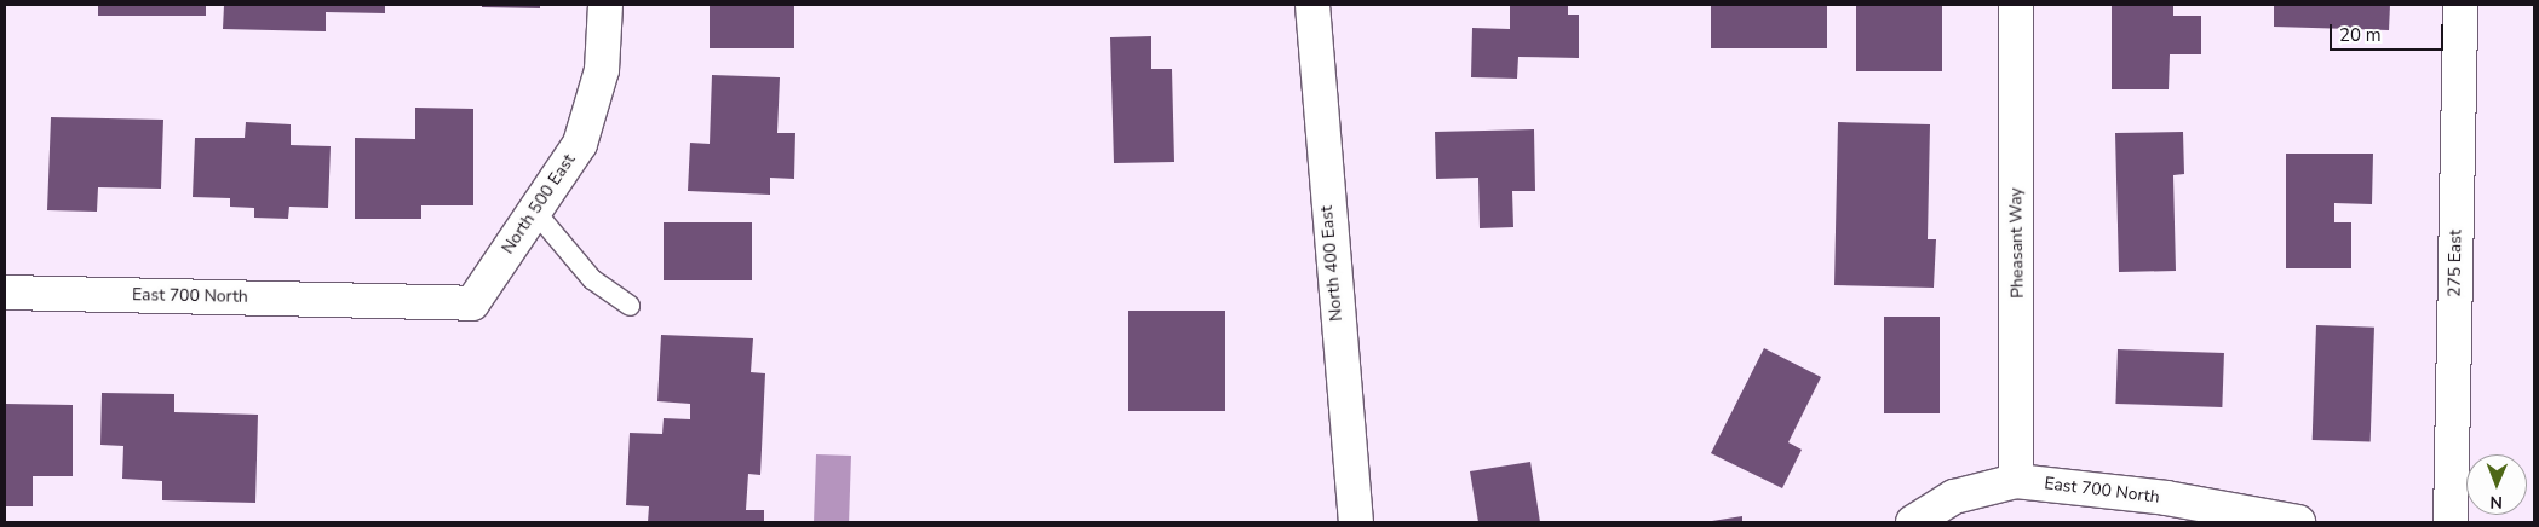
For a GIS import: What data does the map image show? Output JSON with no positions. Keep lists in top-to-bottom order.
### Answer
{
  "streets": {
    "street": [
      "North 500 East",
      "Pheasant Way",
      "North 400 East",
      "275 East",
      "East 700 North"
    ]
  },
  "crossings": [
    ["North 500 East", "East 700 North"],
    ["Pheasant Way", "East 700 North"]
  ],
  "scale_bar": "20 m",
  "north": "bottom"
}
